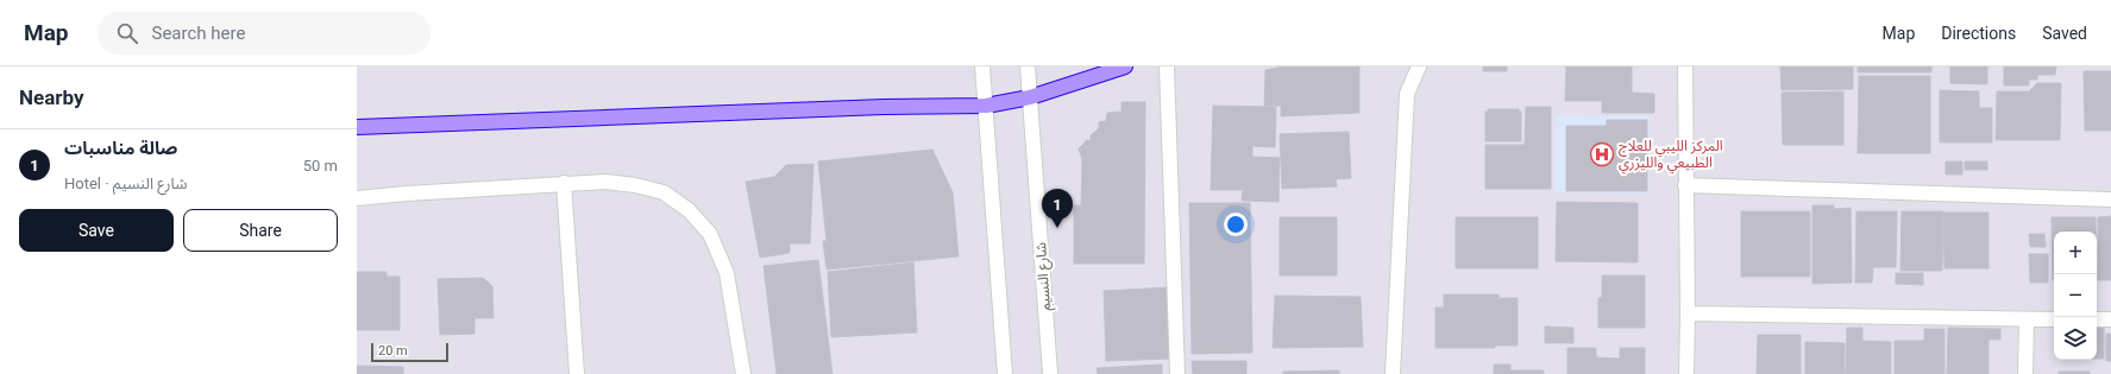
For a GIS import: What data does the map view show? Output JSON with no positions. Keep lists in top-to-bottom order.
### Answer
{
  "streets": {
    "street": ["شارع النسيم"]
  },
  "places": {
    "hospital": ["المركز الليبي للعلاج الطبيعي والليزري"]
  },
  "scale_bar": "20 m",
  "page": {
    "header": "Map",
    "search": "Search here",
    "nav": ["Map", "Directions", "Saved"],
    "heading": "Nearby",
    "list": [
      {
        "mark": "1",
        "name": "صالة مناسبات",
        "note": "Hotel · شارع النسيم",
        "value": "50 m"
      }
    ],
    "pins": "1",
    "buttons": ["Save", "Share"],
    "map_buttons": ["+", "−"],
    "scale": "20 m"
  }
}
